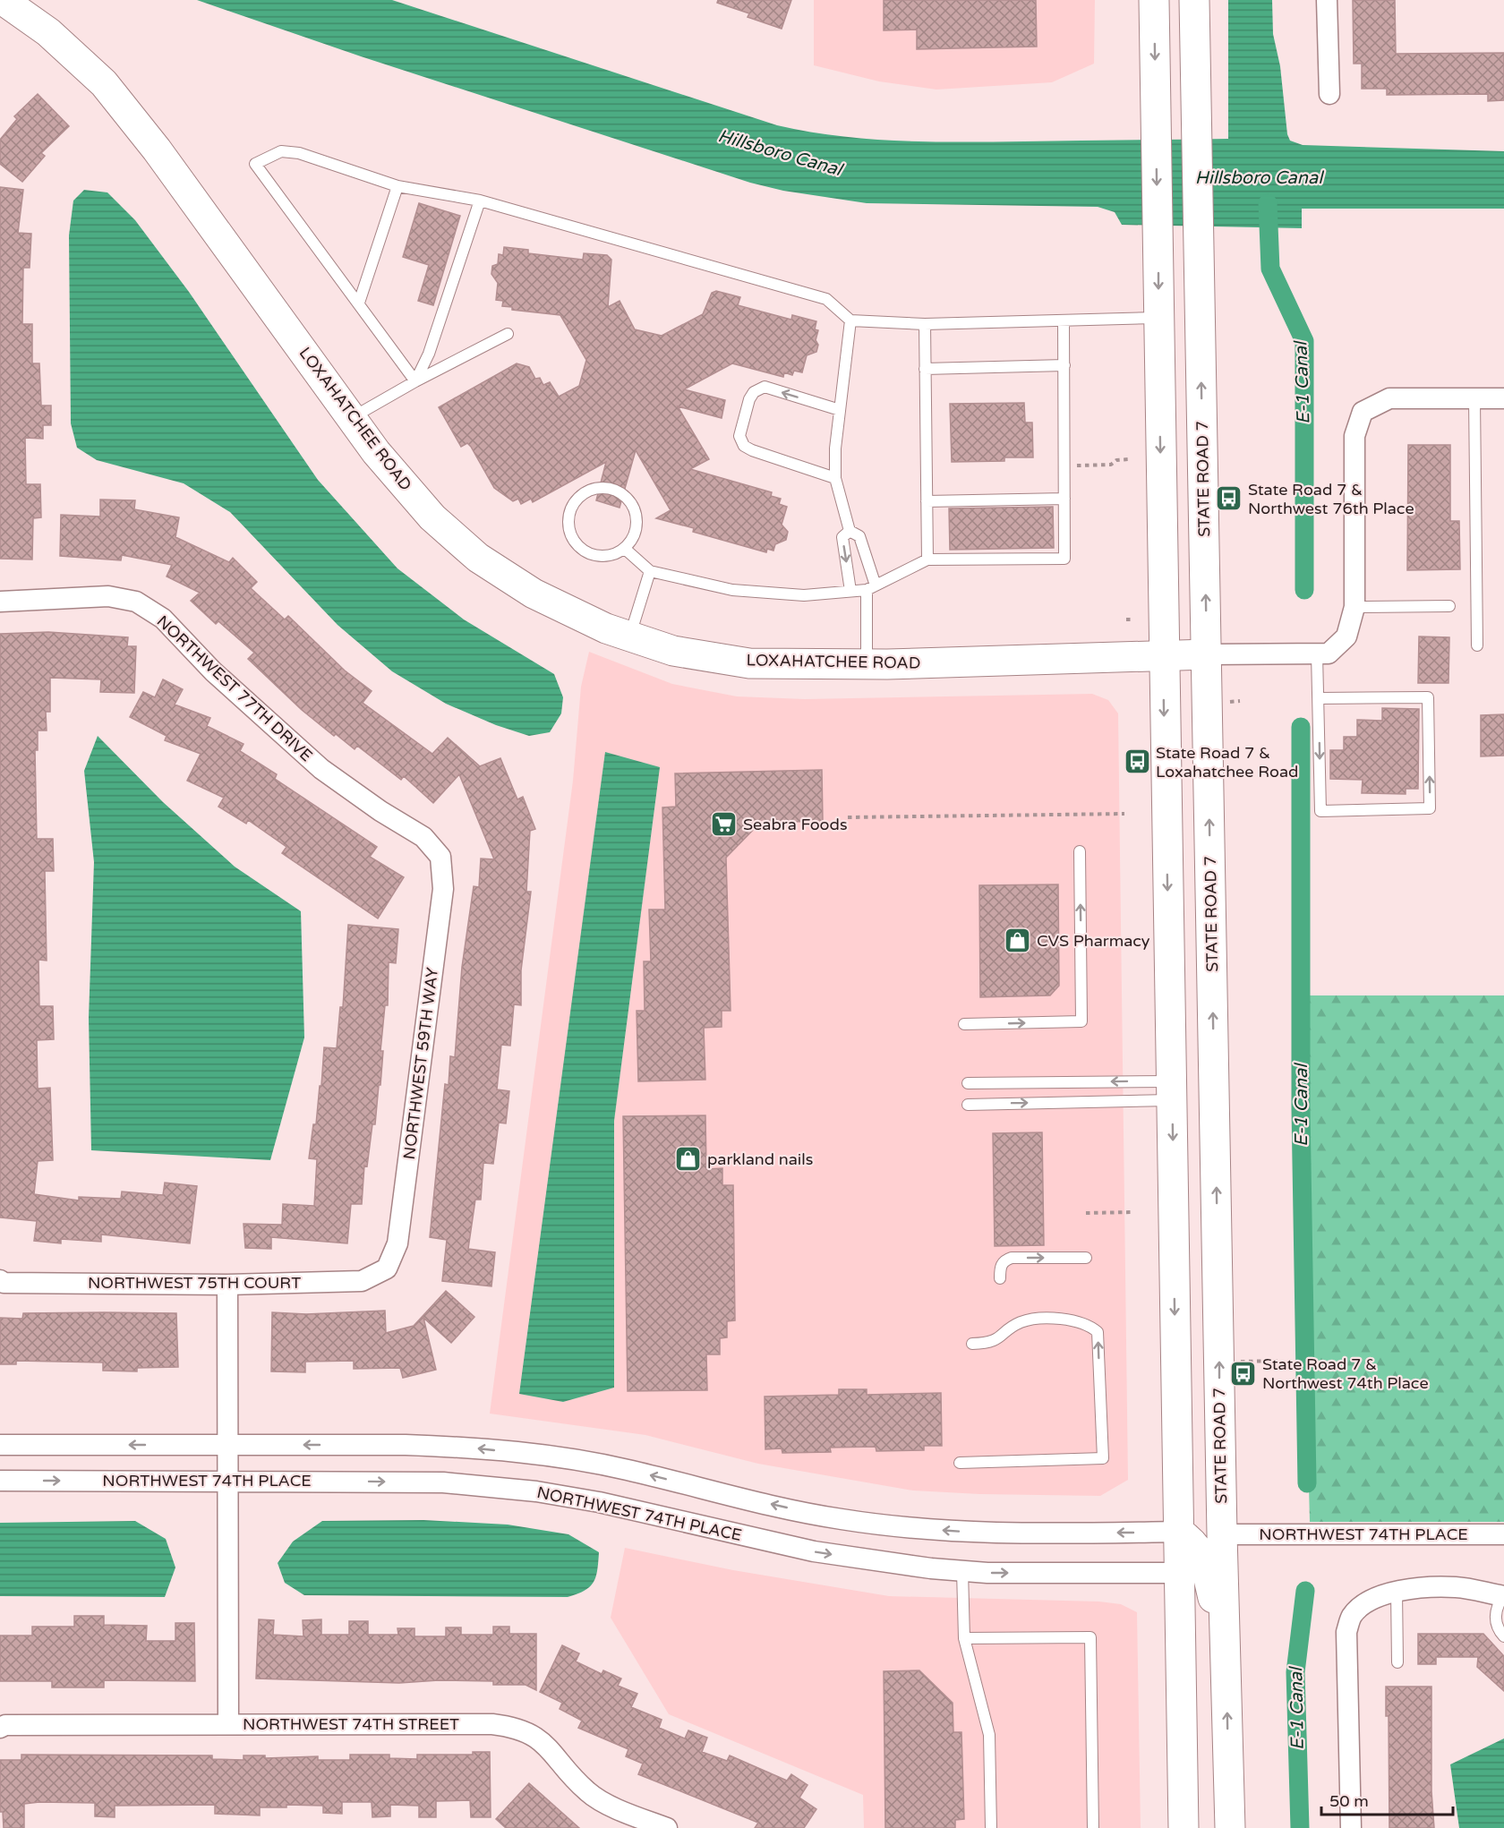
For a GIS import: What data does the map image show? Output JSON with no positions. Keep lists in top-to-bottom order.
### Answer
{
  "streets": {
    "main road": ["LOXAHATCHEE ROAD", "STATE ROAD 7"],
    "street": [
      "NORTHWEST 77TH DRIVE",
      "NORTHWEST 59TH WAY",
      "NORTHWEST 75TH COURT",
      "NORTHWEST 74TH PLACE",
      "NORTHWEST 74TH STREET"
    ]
  },
  "crossings": [
    ["LOXAHATCHEE ROAD", "STATE ROAD 7"],
    ["STATE ROAD 7", "NORTHWEST 74TH PLACE"],
    ["NORTHWEST 77TH DRIVE", "NORTHWEST 59TH WAY"],
    ["NORTHWEST 59TH WAY", "NORTHWEST 75TH COURT"]
  ],
  "water": ["Hillsboro Canal", "E-1 Canal"],
  "places": {
    "bus stop": ["State Road 7 & Northwest 76th Place", "State Road 7 & Loxahatchee Road", "State Road 7 & Northwest 74th Place"],
    "supermarket": ["Seabra Foods"],
    "shop": ["CVS Pharmacy", "parkland nails"]
  },
  "scale_bar": "50 m"
}
